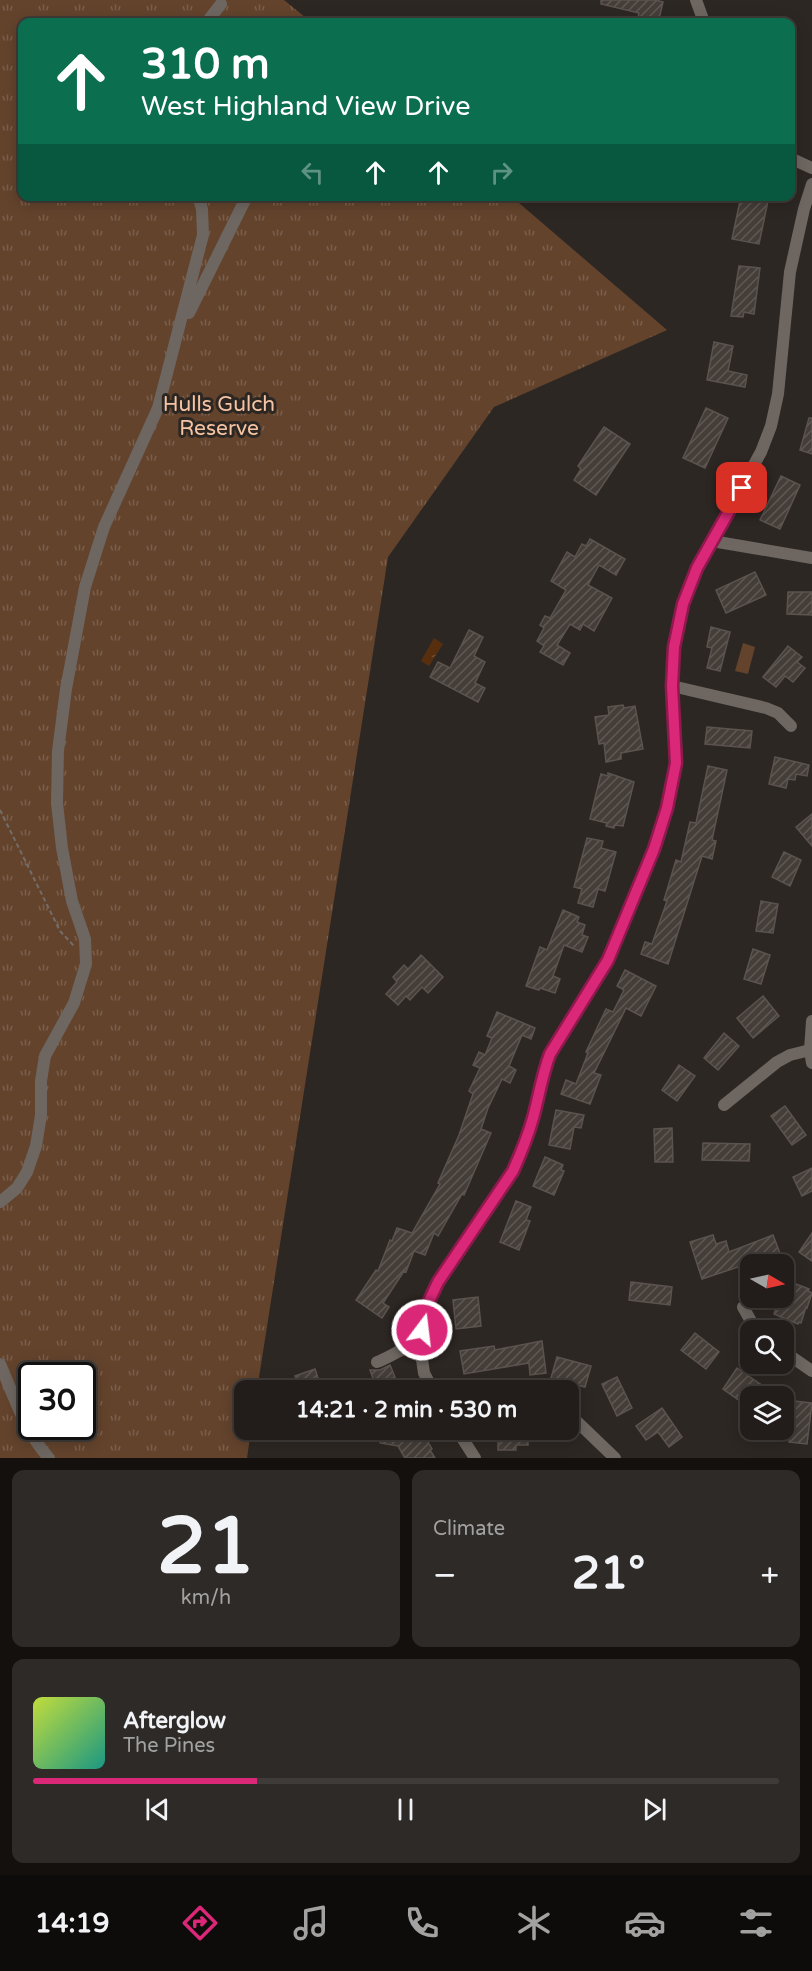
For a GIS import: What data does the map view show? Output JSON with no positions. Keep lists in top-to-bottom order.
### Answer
{
  "parks": ["Hulls Gulch Reserve"],
  "north": "right",
  "page": {
    "turn": ["310 m", "West Highland View Drive"],
    "limit": "30",
    "trip": "14:21 · 2 min · 530 m",
    "tile": [
      ["21", "km/h"],
      "Climate"
    ],
    "heat": ["−", "21°", "+"],
    "song": ["Afterglow", "The Pines"],
    "tabs": "14:19"
  }
}
